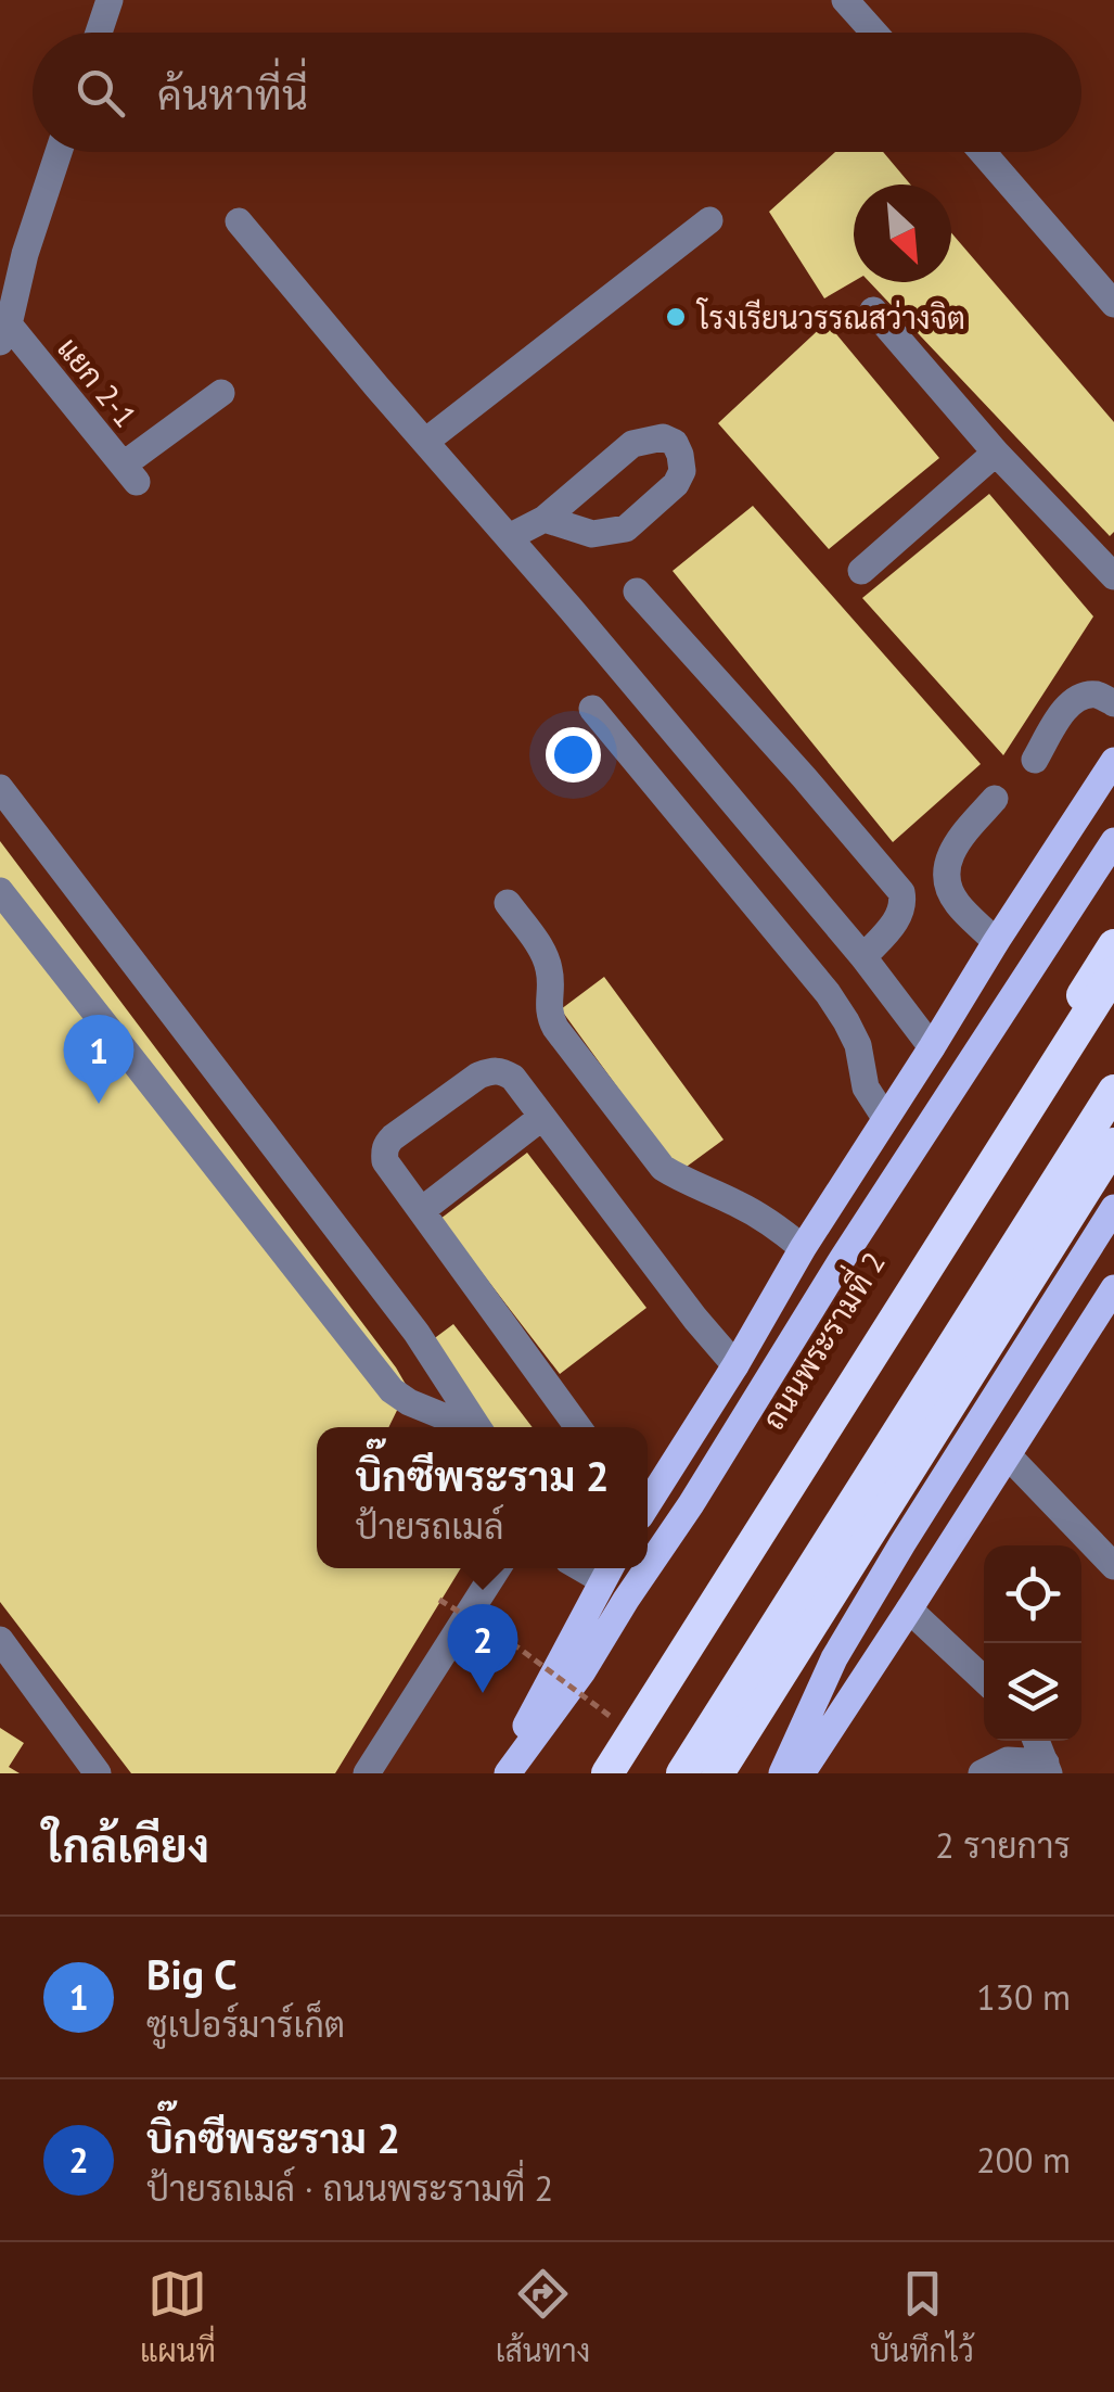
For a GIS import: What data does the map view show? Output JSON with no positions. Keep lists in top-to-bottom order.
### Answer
{
  "streets": {
    "highway": ["ถนนพระรามที่ 2"],
    "street": ["แยก 2-1"]
  },
  "places": ["โรงเรียนวรรณสว่างจิต"],
  "north": "bottom right",
  "page": {
    "search": "ค้นหาที่นี่",
    "pins": ["1", "2"],
    "popup": ["บิ๊กซีพระราม 2", "ป้ายรถเมล์"],
    "heading": ["ใกล้เคียง", "2 รายการ"],
    "list": [
      {
        "mark": "1",
        "name": "Big C",
        "note": "ซูเปอร์มาร์เก็ต",
        "value": "130 m"
      },
      {
        "mark": "2",
        "name": "บิ๊กซีพระราม 2",
        "note": "ป้ายรถเมล์ · ถนนพระรามที่ 2",
        "value": "200 m"
      }
    ],
    "nav": ["แผนที่", "เส้นทาง", "บันทึกไว้"]
  }
}
